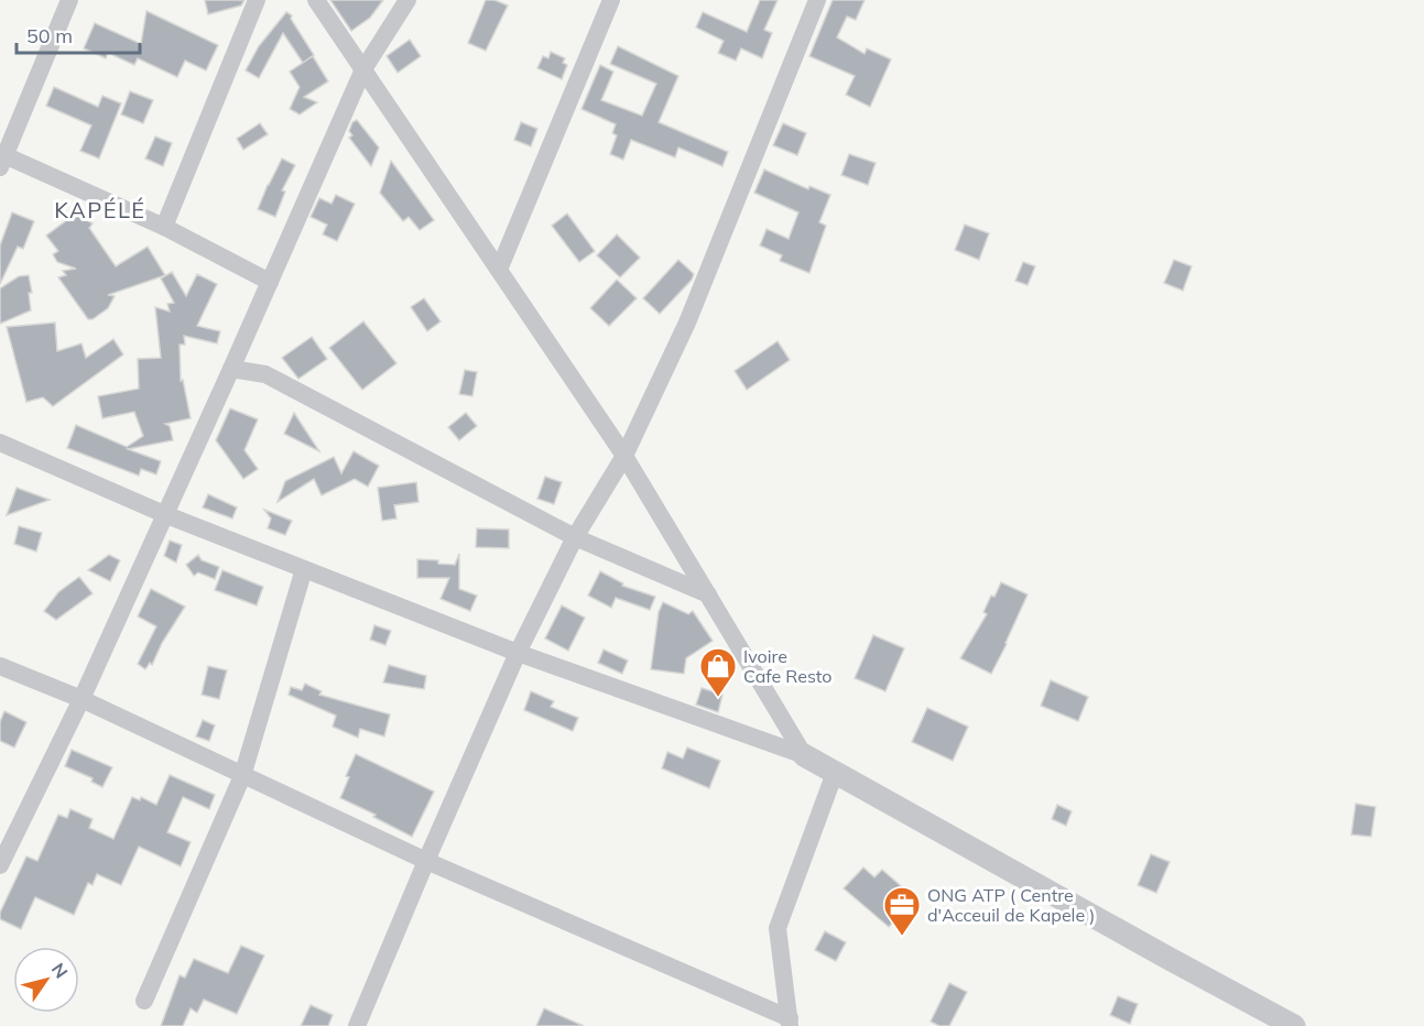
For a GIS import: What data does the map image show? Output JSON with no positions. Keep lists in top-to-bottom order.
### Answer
{
  "districts": ["KAPÉLÉ"],
  "places": {
    "shop": ["Ivoire Cafe Resto"],
    "office": ["ONG ATP ( Centre d'Acceuil de Kapele )"]
  },
  "scale_bar": "50 m",
  "north": "top right"
}
